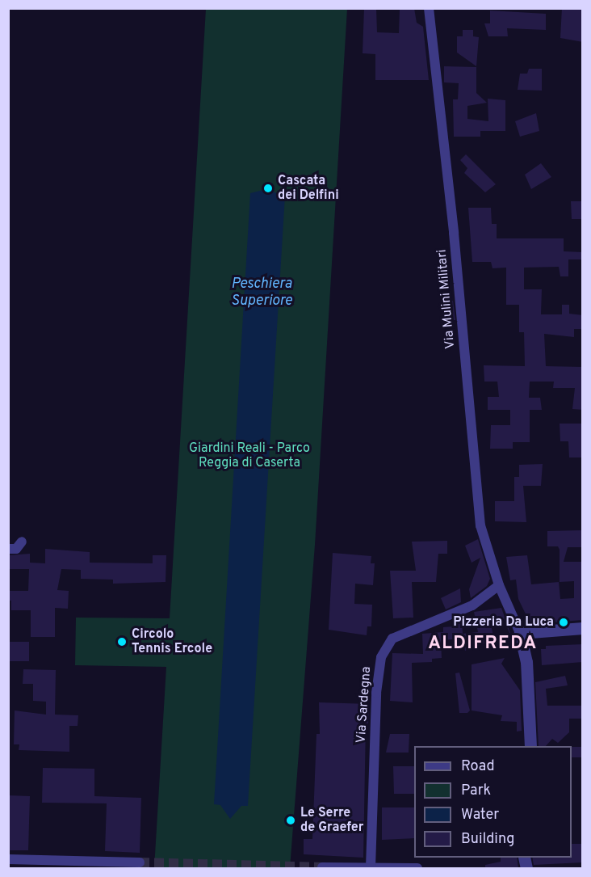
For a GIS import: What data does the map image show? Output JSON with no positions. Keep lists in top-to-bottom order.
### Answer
{
  "streets": {
    "street": ["Via Mulini Militari", "Via Sardegna"]
  },
  "crossings": [
    ["Via Mulini Militari", "Via Sardegna"]
  ],
  "districts": ["ALDIFREDA"],
  "water": ["Peschiera Superiore"],
  "parks": ["Giardini Reali - Parco Reggia di Caserta"],
  "places": [
    "Cascata dei Delfini",
    "Pizzeria Da Luca",
    "Circolo Tennis Ercole",
    "Le Serre de Graefer"
  ],
  "legend": [
    "Road",
    "Park",
    "Water",
    "Building"
  ]
}
